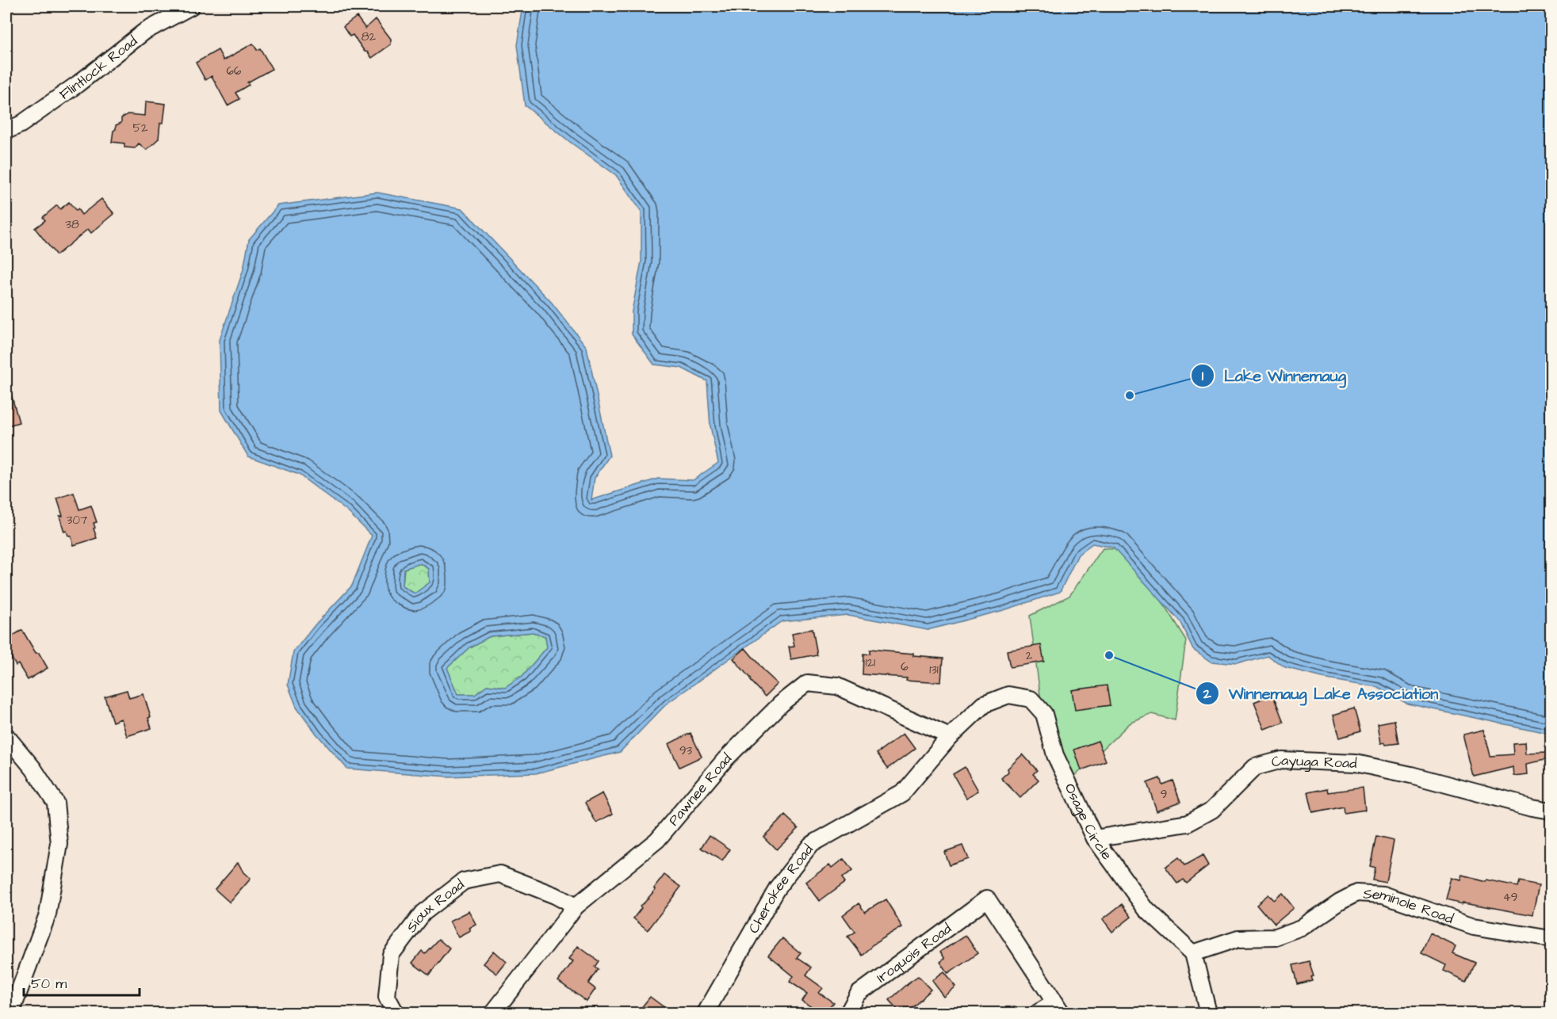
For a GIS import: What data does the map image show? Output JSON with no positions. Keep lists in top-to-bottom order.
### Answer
{
  "streets": {
    "street": [
      "Flintlock Road",
      "Cayuga Road",
      "Pawnee Road",
      "Osage Circle",
      "Cherokee Road",
      "Seminole Road",
      "Sioux Road",
      "Iroquois Road"
    ]
  },
  "crossings": [
    ["Cayuga Road", "Osage Circle"],
    ["Pawnee Road", "Osage Circle"],
    ["Pawnee Road", "Cherokee Road"],
    ["Pawnee Road", "Sioux Road"],
    ["Osage Circle", "Cherokee Road"],
    ["Osage Circle", "Seminole Road"]
  ],
  "places": ["Lake Winnemaug", "Winnemaug Lake Association"],
  "house_numbers": [
    "82",
    "66",
    "52",
    "38",
    "307",
    "2",
    "121",
    "6",
    "131",
    "93",
    "9",
    "49"
  ],
  "scale_bar": "50 m"
}
